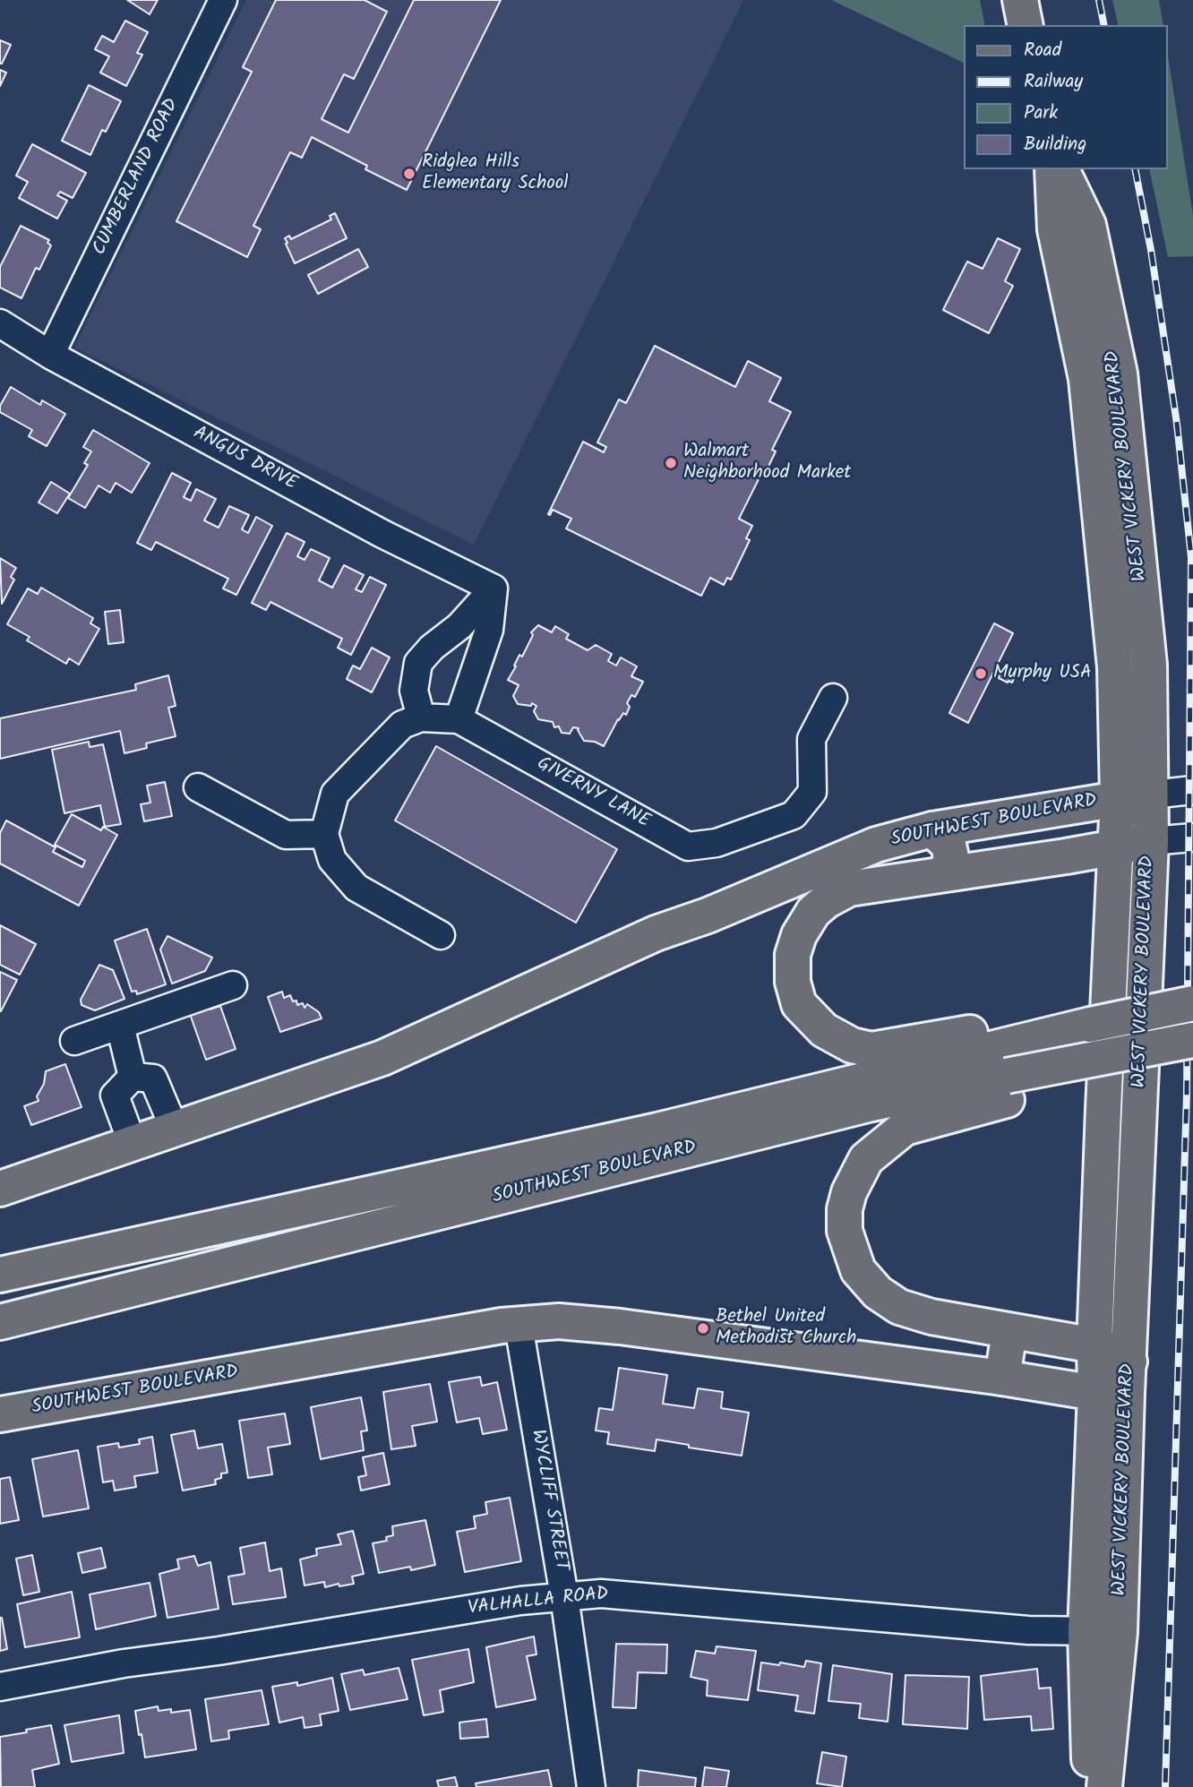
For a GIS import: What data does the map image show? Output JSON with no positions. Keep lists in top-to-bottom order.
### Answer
{
  "streets": {
    "main road": ["WEST VICKERY BOULEVARD", "SOUTHWEST BOULEVARD"],
    "street": [
      "CUMBERLAND ROAD",
      "ANGUS DRIVE",
      "GIVERNY LANE",
      "WYCLIFF STREET",
      "VALHALLA ROAD"
    ]
  },
  "crossings": [
    ["CUMBERLAND ROAD", "ANGUS DRIVE"],
    ["WEST VICKERY BOULEVARD", "SOUTHWEST BOULEVARD"],
    ["WEST VICKERY BOULEVARD", "VALHALLA ROAD"],
    ["SOUTHWEST BOULEVARD", "WYCLIFF STREET"],
    ["WYCLIFF STREET", "VALHALLA ROAD"]
  ],
  "places": [
    "Ridglea Hills Elementary School",
    "Walmart Neighborhood Market",
    "Murphy USA",
    "Bethel United Methodist Church"
  ],
  "legend": [
    "Road",
    "Railway",
    "Park",
    "Building"
  ]
}
